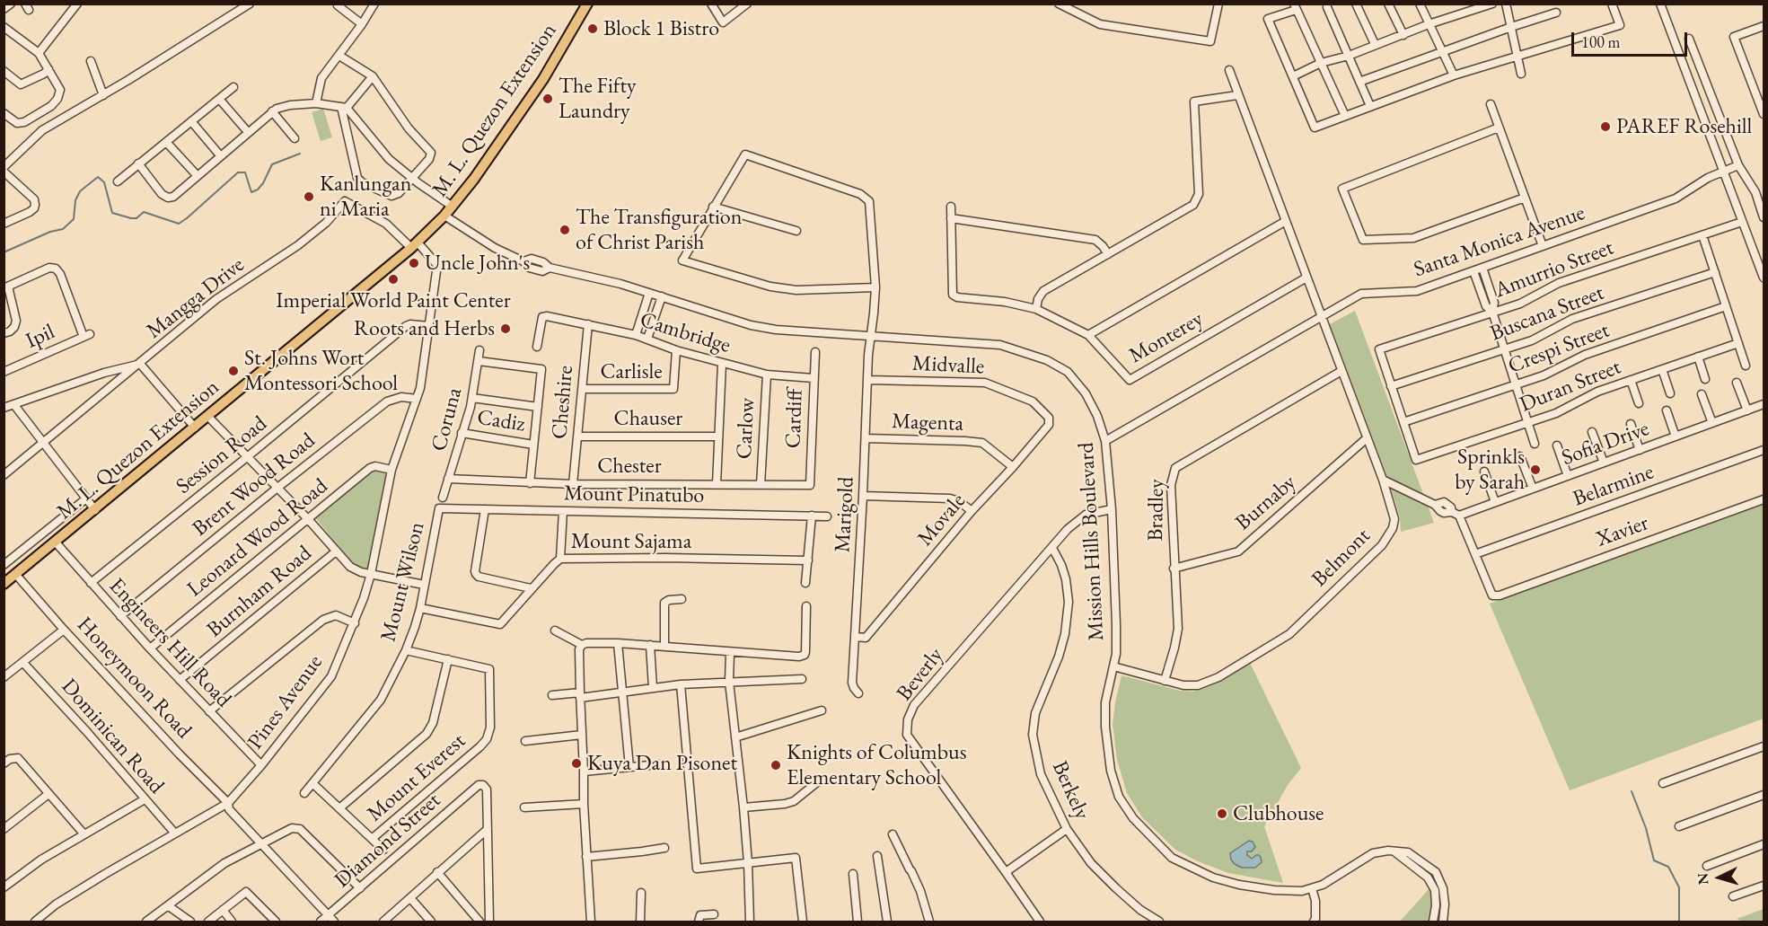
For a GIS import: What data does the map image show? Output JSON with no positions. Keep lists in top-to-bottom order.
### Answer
{
  "streets": {
    "main road": ["M. L. Quezon Extension"],
    "street": [
      "Santa Monica Avenue",
      "Amurrio Street",
      "Mangga Drive",
      "Buscana Street",
      "Cambridge",
      "Ipil",
      "Monterey",
      "Crespi Street",
      "Midvalle",
      "Carlisle",
      "Duran Street",
      "Cheshire",
      "Chauser",
      "Cardiff",
      "Coruna",
      "Cadiz",
      "Magenta",
      "Carlow",
      "Sofia Drive",
      "Session Road",
      "Chester",
      "Brent Wood Road",
      "Belarmine",
      "Mount Pinatubo",
      "Burnaby",
      "Bradley",
      "Marigold",
      "Movale",
      "Xavier",
      "Leonard Wood Road",
      "Mount Sajama",
      "Mission Hills Boulevard",
      "Belmont",
      "Mount Wilson",
      "Burnham Road",
      "Engineers Hill Road",
      "Beverly",
      "Honeymoon Road",
      "Pines Avenue",
      "Dominican Road",
      "Mount Everest",
      "Berkely",
      "Diamond Street"
    ]
  },
  "crossings": [
    ["M. L. Quezon Extension", "Mangga Drive"],
    ["M. L. Quezon Extension", "Mission Hills Boulevard"],
    ["M. L. Quezon Extension", "Engineers Hill Road"],
    ["M. L. Quezon Extension", "Honeymoon Road"],
    ["M. L. Quezon Extension", "Pines Avenue"],
    ["Santa Monica Avenue", "Mission Hills Boulevard"],
    ["Santa Monica Avenue", "Belmont"],
    ["Amurrio Street", "Buscana Street"],
    ["Mangga Drive", "Pines Avenue"],
    ["Cambridge", "Carlisle"],
    ["Cambridge", "Cheshire"],
    ["Cambridge", "Cardiff"],
    ["Cambridge", "Carlow"],
    ["Monterey", "Belmont"],
    ["Crespi Street", "Duran Street"],
    ["Midvalle", "Marigold"],
    ["Midvalle", "Movale"],
    ["Carlisle", "Cheshire"],
    ["Cheshire", "Chauser"],
    ["Cheshire", "Chester"],
    ["Cardiff", "Chester"],
    ["Coruna", "Cadiz"],
    ["Coruna", "Chester"],
    ["Magenta", "Marigold"],
    ["Magenta", "Movale"],
    ["Carlow", "Chester"],
    ["Session Road", "Engineers Hill Road"],
    ["Session Road", "Pines Avenue"],
    ["Brent Wood Road", "Engineers Hill Road"],
    ["Brent Wood Road", "Pines Avenue"],
    ["Belarmine", "Xavier"],
    ["Mount Pinatubo", "Mount Wilson"],
    ["Burnaby", "Bradley"],
    ["Burnaby", "Belmont"],
    ["Bradley", "Belmont"],
    ["Marigold", "Movale"],
    ["Marigold", "Mission Hills Boulevard"],
    ["Leonard Wood Road", "Engineers Hill Road"],
    ["Leonard Wood Road", "Pines Avenue"],
    ["Mount Sajama", "Mount Wilson"],
    ["Mission Hills Boulevard", "Belmont"],
    ["Mission Hills Boulevard", "Beverly"],
    ["Mount Wilson", "Mount Everest"],
    ["Burnham Road", "Engineers Hill Road"],
    ["Engineers Hill Road", "Pines Avenue"],
    ["Beverly", "Berkely"],
    ["Honeymoon Road", "Pines Avenue"],
    ["Honeymoon Road", "Diamond Street"],
    ["Pines Avenue", "Dominican Road"]
  ],
  "places": [
    "Block 1 Bistro",
    "The Fifty Laundry",
    "PAREF Rosehill",
    "Kanlungan ni Maria",
    "The Transfiguration of Christ Parish",
    "Uncle John's",
    "Imperial World Paint Center",
    "Roots and Herbs",
    "St. Johns Wort Montessori School",
    "Sprinkls by Sarah",
    "Kuya Dan Pisonet",
    "Knights of Columbus Elementary School",
    "Clubhouse"
  ],
  "scale_bar": "100 m",
  "north": "left"
}
